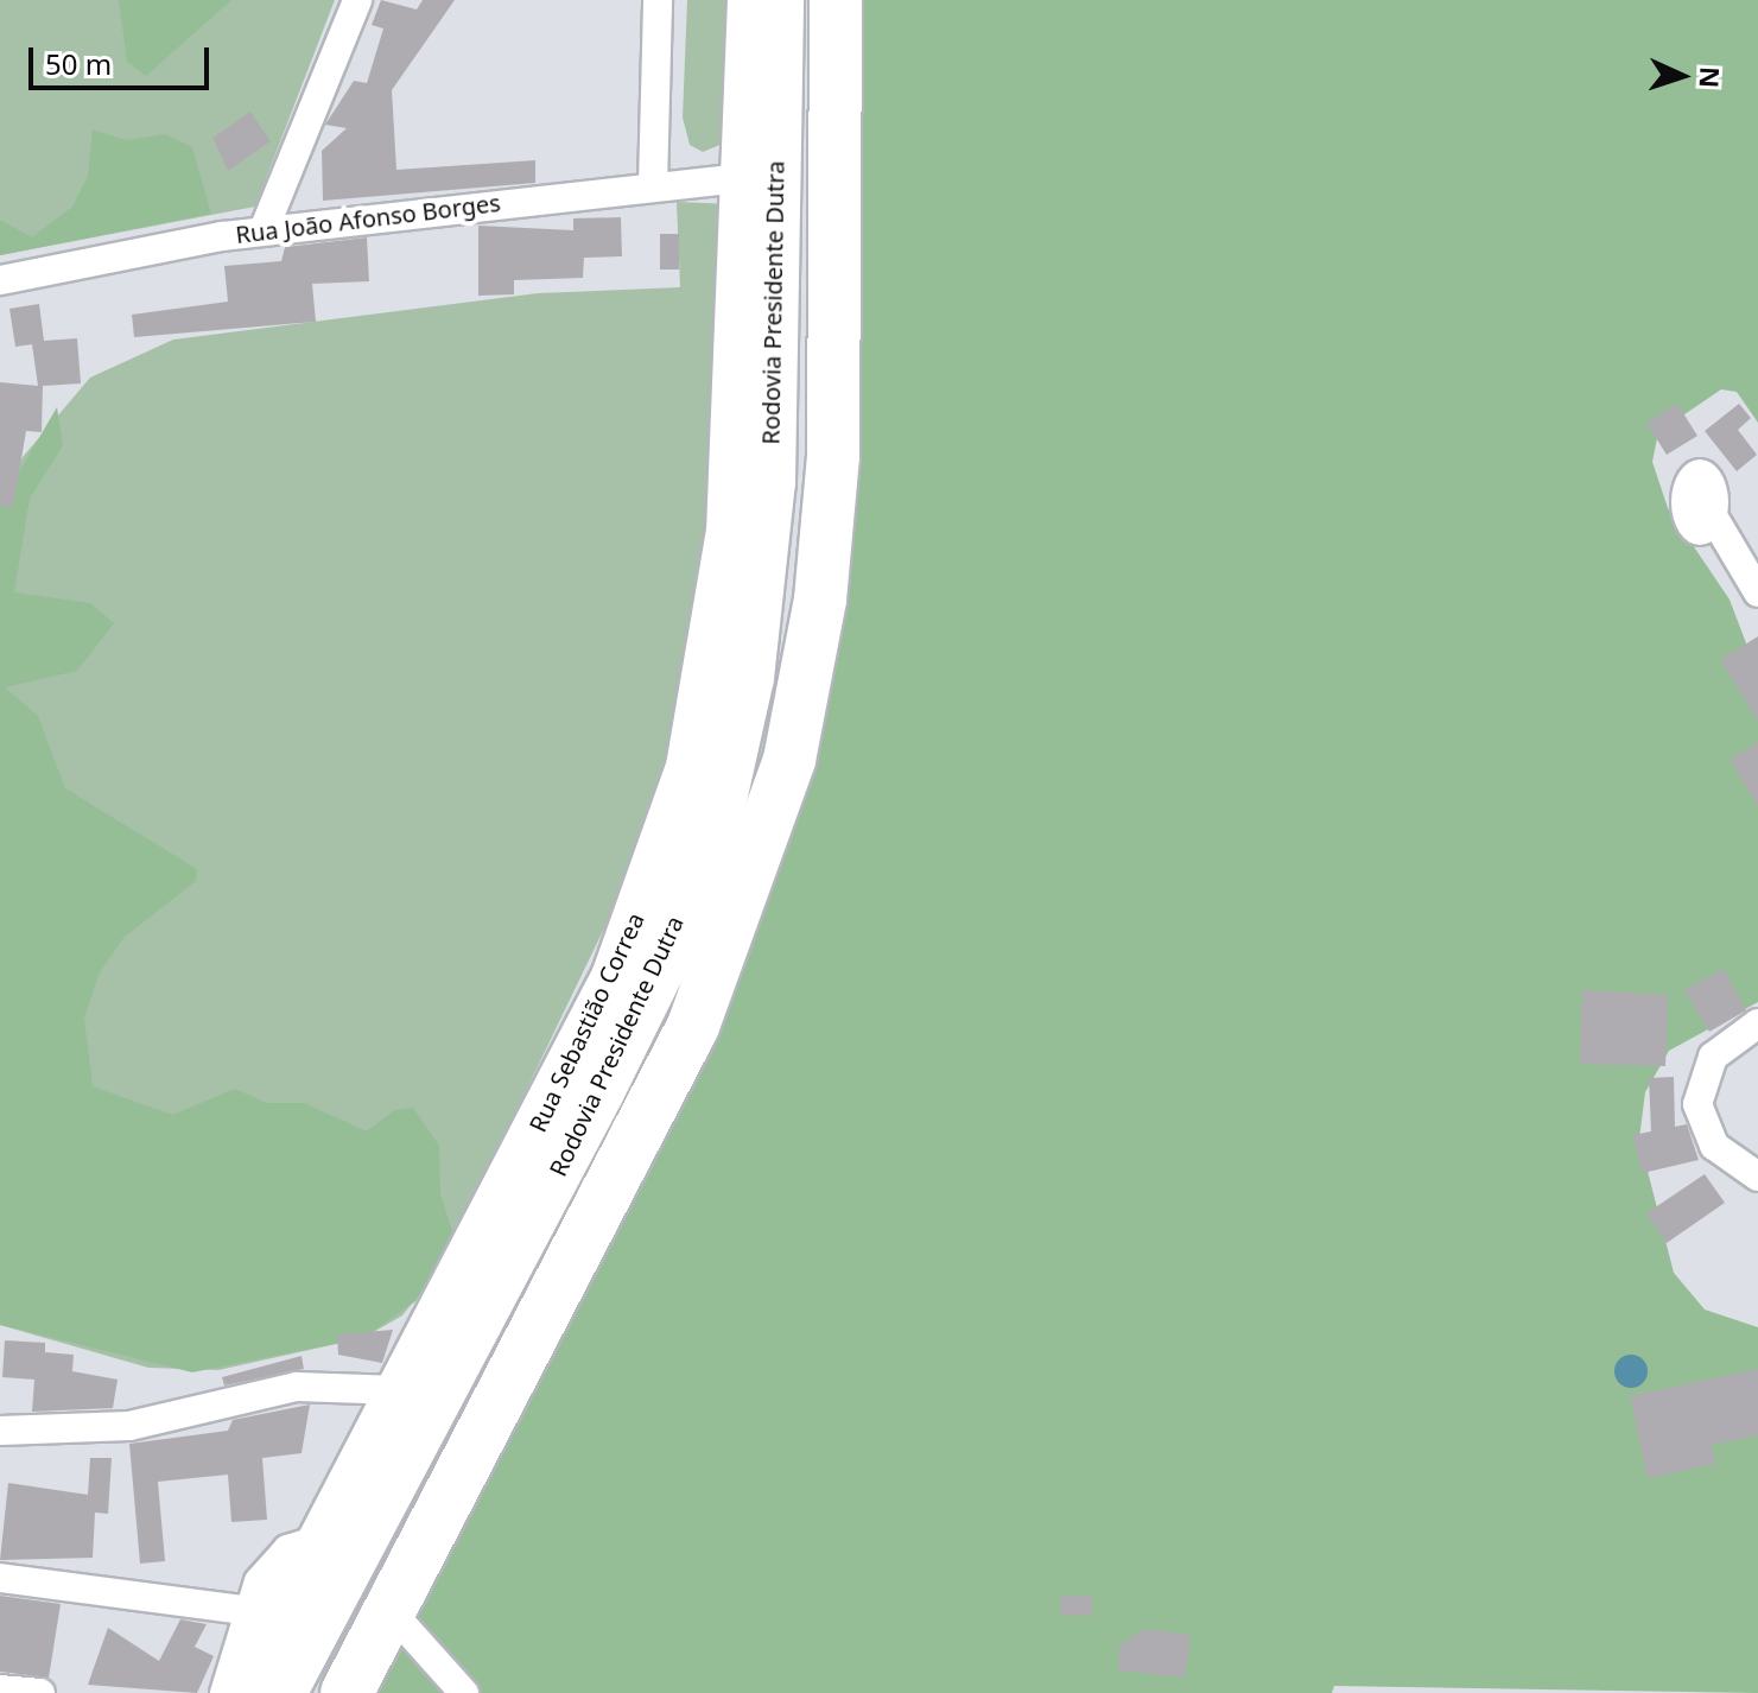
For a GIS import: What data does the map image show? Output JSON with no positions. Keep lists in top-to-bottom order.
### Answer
{
  "streets": {
    "highway": ["Rodovia Presidente Dutra"],
    "main road": ["Rua Sebastião Correa"],
    "street": ["Rua João Afonso Borges"]
  },
  "crossings": [
    ["Rua João Afonso Borges", "Rua Sebastião Correa"]
  ],
  "scale_bar": "50 m",
  "north": "right"
}
